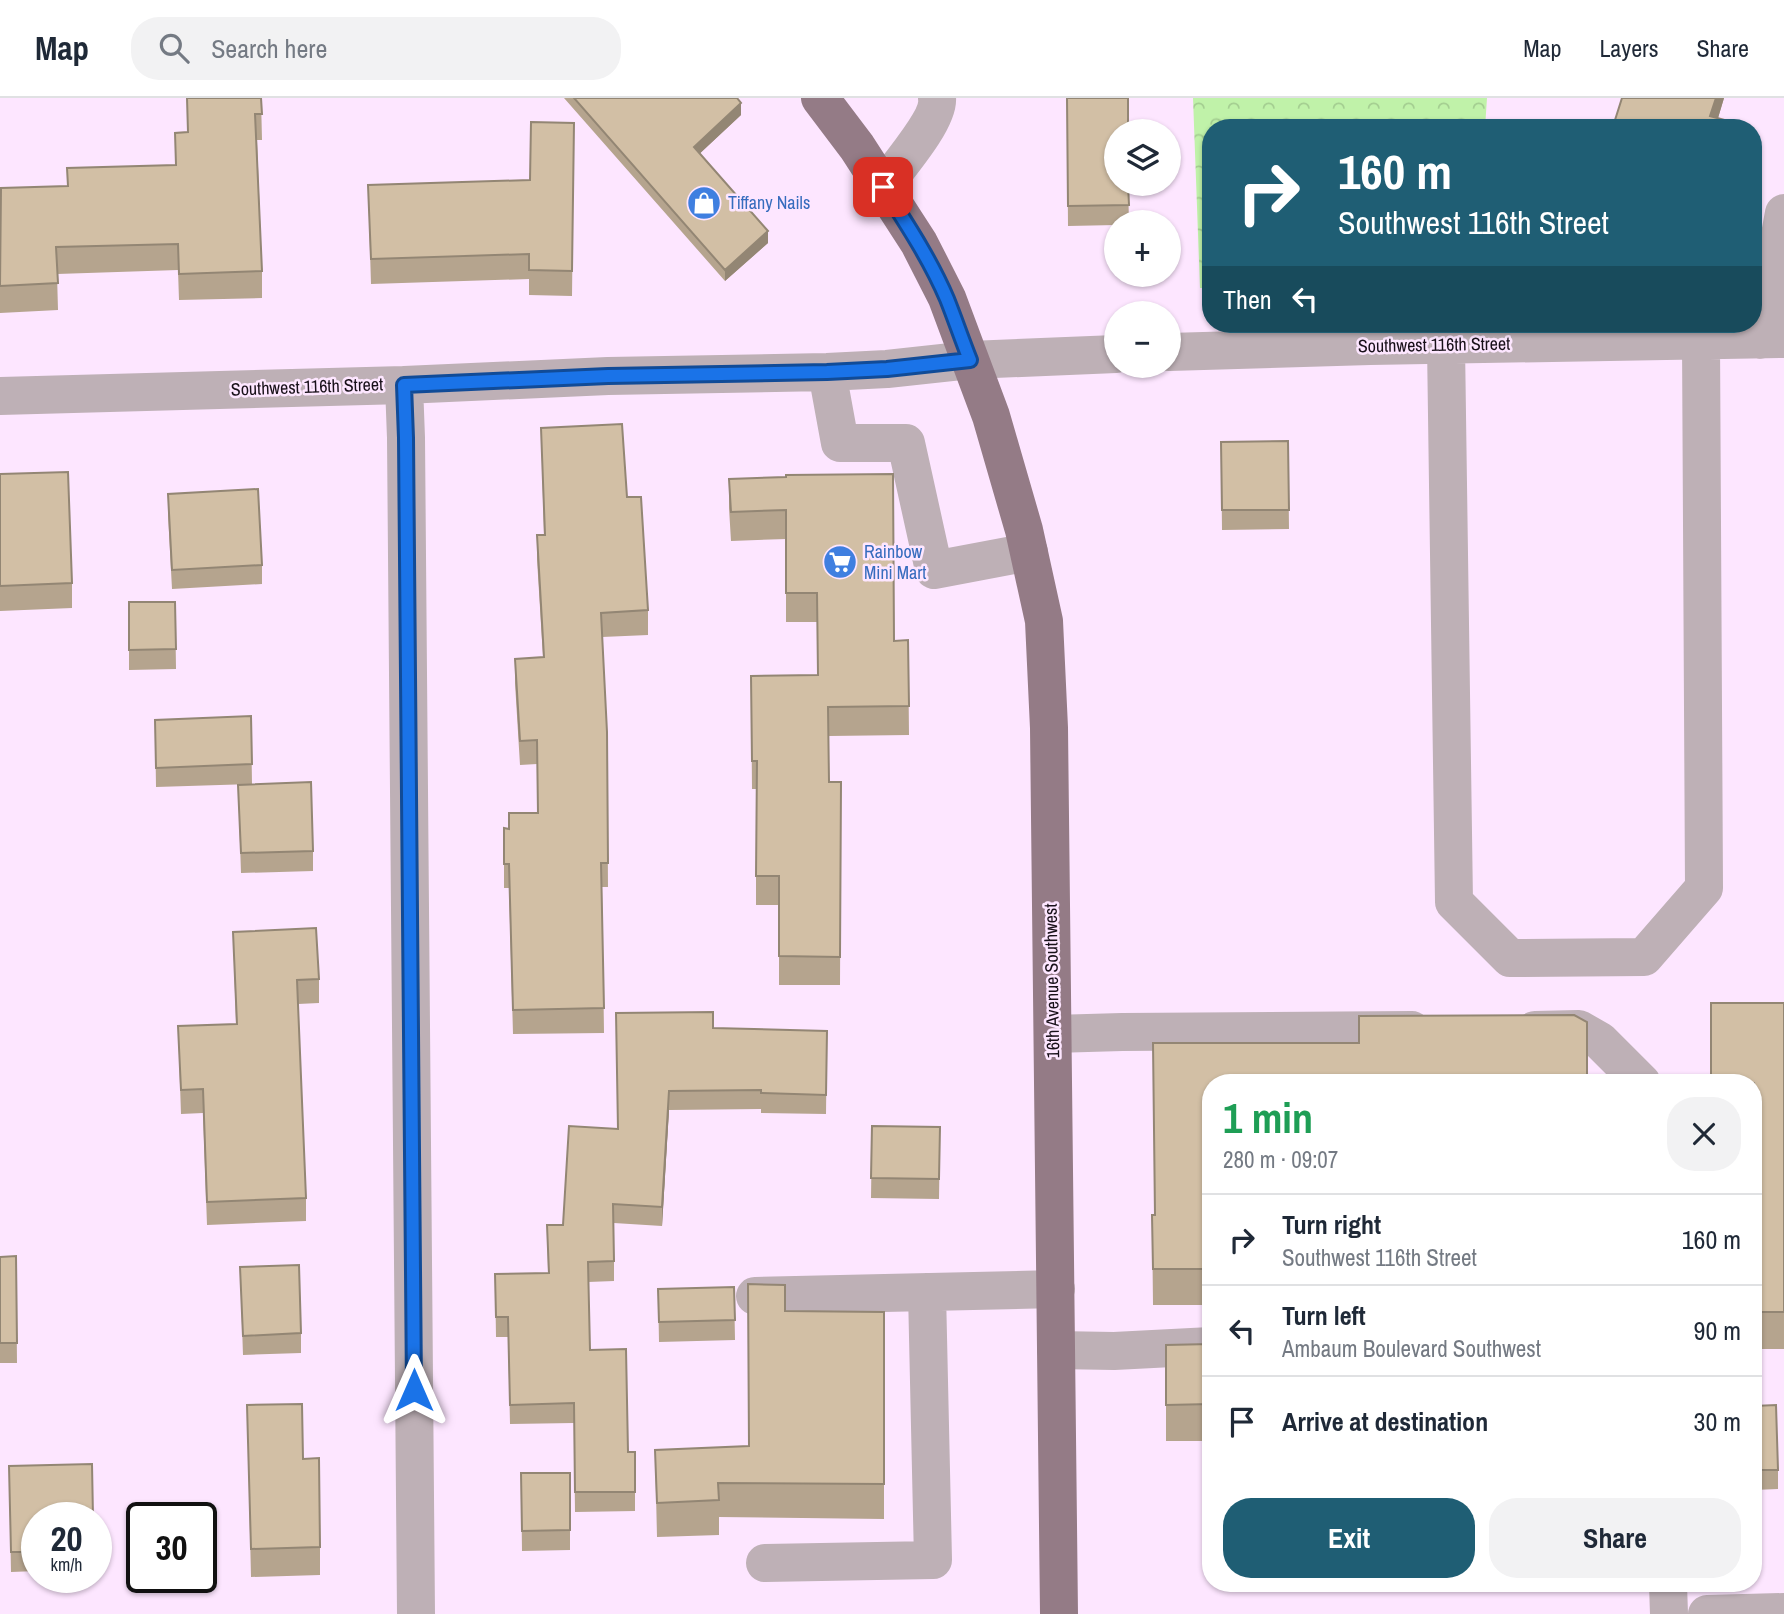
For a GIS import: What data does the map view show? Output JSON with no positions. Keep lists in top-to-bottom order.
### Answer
{
  "streets": {
    "main road": ["16th Avenue Southwest"],
    "street": ["Southwest 116th Street"]
  },
  "crossings": [
    ["Southwest 116th Street", "16th Avenue Southwest"]
  ],
  "places": {
    "shop": ["Tiffany Nails"],
    "supermarket": ["Rainbow Mini Mart"]
  },
  "page": {
    "header": "Map",
    "search": "Search here",
    "nav": ["Map", "Layers", "Share"],
    "map_buttons": ["+", "−"],
    "turn": ["160 m", "Southwest 116th Street"],
    "then": "Then",
    "heading": ["1 min", "280 m · 09:07"],
    "list": [
      {
        "name": "Turn right",
        "note": "Southwest 116th Street",
        "value": "160 m"
      },
      {
        "name": "Turn left",
        "note": "Ambaum Boulevard Southwest",
        "value": "90 m"
      },
      {
        "name": "Arrive at destination",
        "value": "30 m"
      }
    ],
    "buttons": ["Exit", "Share"],
    "speed": "20 km/h",
    "limit": "30"
  }
}
